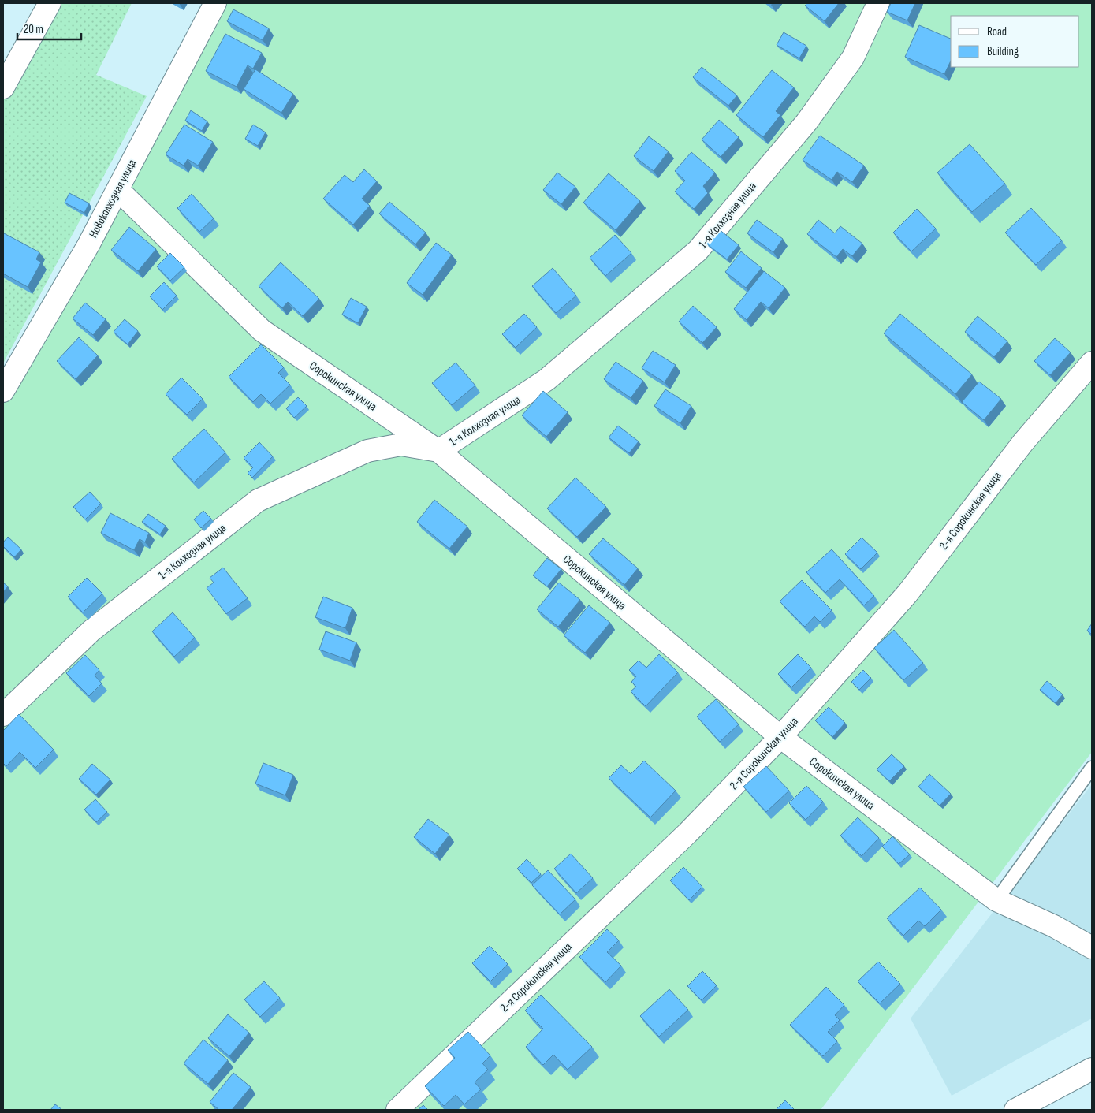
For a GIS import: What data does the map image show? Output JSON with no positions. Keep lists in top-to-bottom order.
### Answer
{
  "streets": {
    "street": [
      "Новоколхозная улица",
      "1-я Колхозная улица",
      "Сорокинская улица",
      "2-я Сорокинская улица"
    ]
  },
  "crossings": [
    ["Новоколхозная улица", "Сорокинская улица"],
    ["1-я Колхозная улица", "Сорокинская улица"],
    ["Сорокинская улица", "2-я Сорокинская улица"]
  ],
  "legend": ["Road", "Building"],
  "scale_bar": "20 m"
}
